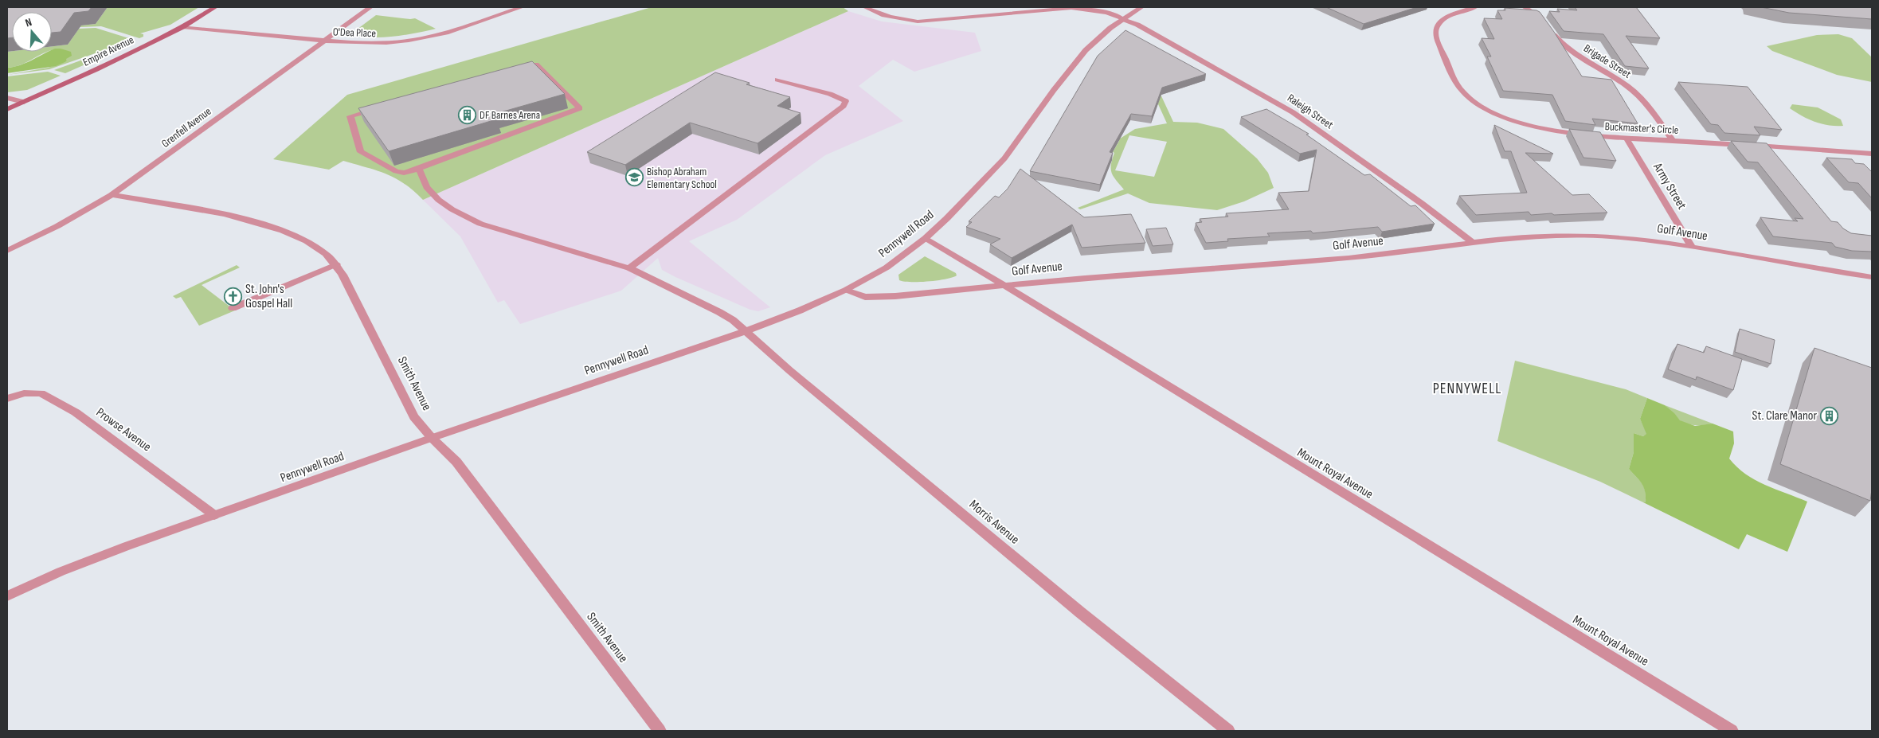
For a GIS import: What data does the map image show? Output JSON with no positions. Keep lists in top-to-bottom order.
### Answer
{
  "streets": {
    "main road": ["Empire Avenue"],
    "street": [
      "O'Dea Place",
      "Brigade Street",
      "Raleigh Street",
      "Grenfell Avenue",
      "Buckmaster's Circle",
      "Army Street",
      "Golf Avenue",
      "Pennywell Road",
      "Smith Avenue",
      "Prowse Avenue",
      "Mount Royal Avenue",
      "Morris Avenue"
    ]
  },
  "crossings": [
    ["O'Dea Place", "Empire Avenue"],
    ["O'Dea Place", "Grenfell Avenue"],
    ["Brigade Street", "Buckmaster's Circle"],
    ["Raleigh Street", "Golf Avenue"],
    ["Raleigh Street", "Pennywell Road"],
    ["Grenfell Avenue", "Smith Avenue"],
    ["Buckmaster's Circle", "Army Street"],
    ["Army Street", "Golf Avenue"],
    ["Golf Avenue", "Pennywell Road"],
    ["Golf Avenue", "Mount Royal Avenue"],
    ["Pennywell Road", "Smith Avenue"],
    ["Pennywell Road", "Prowse Avenue"],
    ["Pennywell Road", "Mount Royal Avenue"],
    ["Pennywell Road", "Morris Avenue"]
  ],
  "districts": ["PENNYWELL"],
  "places": {
    "building": ["DF Barnes Arena", "St. Clare Manor"],
    "school or university": ["Bishop Abraham Elementary School"],
    "church": ["St. John's Gospel Hall"]
  },
  "north": "top"
}
